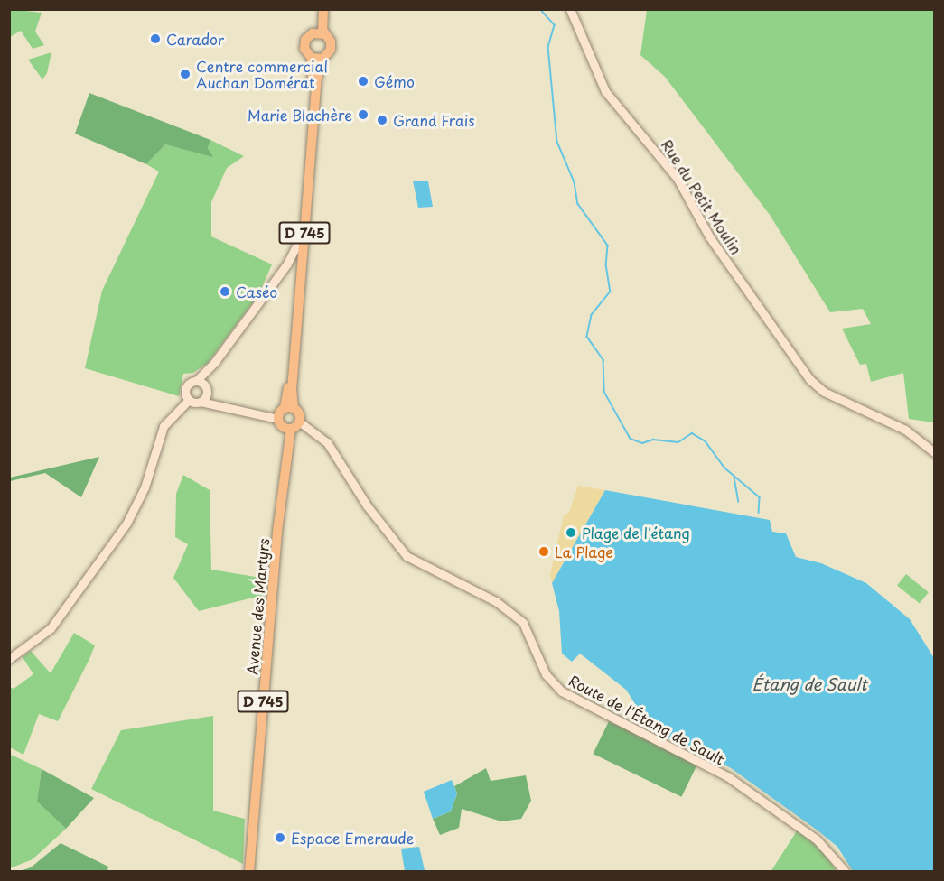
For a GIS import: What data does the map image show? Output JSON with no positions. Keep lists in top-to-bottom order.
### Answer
{
  "streets": {
    "main road": ["D 745", "Avenue des Martyrs"],
    "street": ["Rue du Petit Moulin", "Route de l'Étang de Sault"]
  },
  "water": ["Étang de Sault"],
  "places": [
    "Carador",
    "Centre commercial Auchan Domérat",
    "Gémo",
    "Marie Blachère",
    "Grand Frais",
    "Caséo",
    "Plage de l'étang",
    "La Plage",
    "Espace Emeraude"
  ]
}
